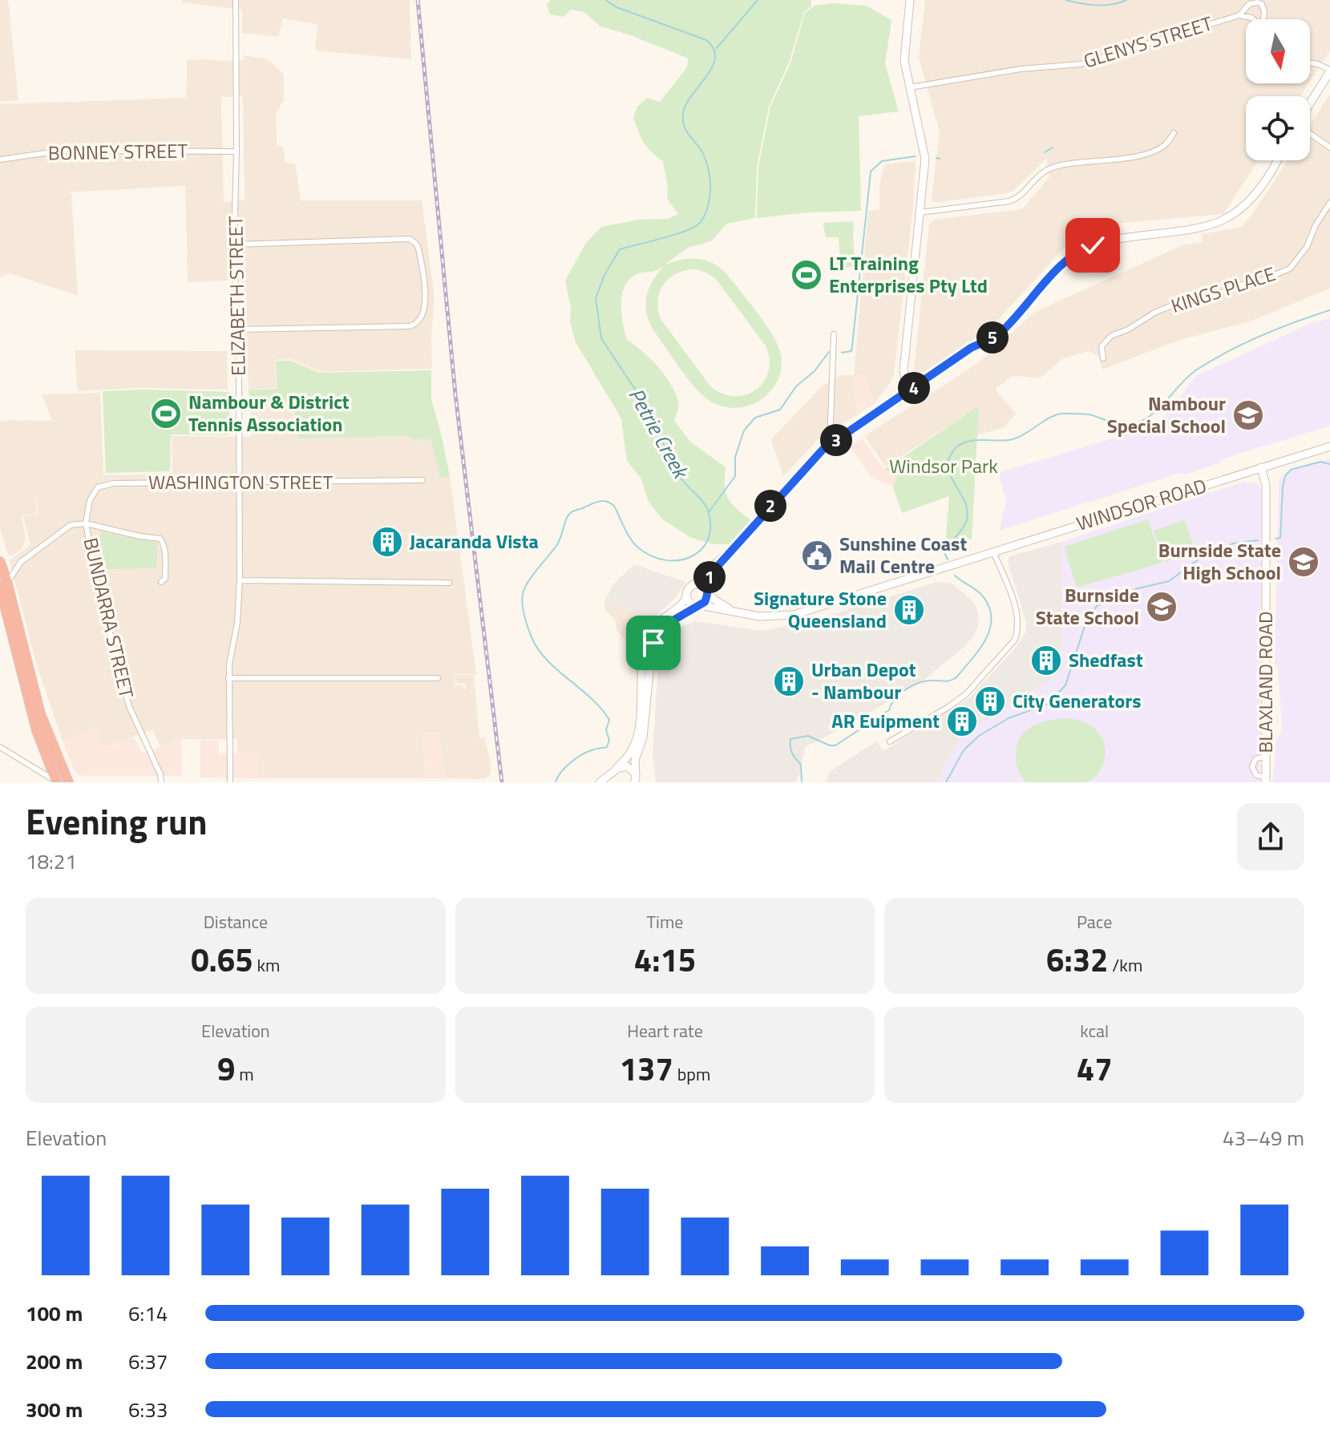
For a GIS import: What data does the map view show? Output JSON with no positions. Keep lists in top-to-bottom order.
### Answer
{
  "streets": {
    "street": [
      "GLENYS STREET",
      "BONNEY STREET",
      "KINGS PLACE",
      "ELIZABETH STREET",
      "WASHINGTON STREET",
      "WINDSOR ROAD",
      "BUNDARRA STREET",
      "BLAXLAND ROAD"
    ]
  },
  "crossings": [
    ["BONNEY STREET", "ELIZABETH STREET"],
    ["ELIZABETH STREET", "WASHINGTON STREET"],
    ["WASHINGTON STREET", "BUNDARRA STREET"],
    ["WINDSOR ROAD", "BLAXLAND ROAD"]
  ],
  "water": ["Petrie Creek"],
  "parks": ["Windsor Park"],
  "places": {
    "sports": ["LT Training Enterprises Pty Ltd", "Nambour & District Tennis Association"],
    "school or university": ["Nambour Special School", "Burnside State High School", "Burnside State School"],
    "building": [
      "Jacaranda Vista",
      "Signature Stone Queensland",
      "Shedfast",
      "Urban Depot - Nambour",
      "City Generators",
      "AR Euipment"
    ],
    "public building": ["Sunshine Coast Mail Centre"]
  },
  "north": "bottom",
  "page": {
    "pins": [
      "5",
      "4",
      "3",
      "2",
      "1"
    ],
    "heading": ["Evening run", "18:21"],
    "stats": [
      ["Distance", "0.65 km"],
      ["Time", "4:15"],
      ["Pace", "6:32 /km"],
      ["Elevation", "9 m"],
      ["Heart rate", "137 bpm"],
      ["kcal", "47"]
    ],
    "chart": ["Elevation", "43–49 m"],
    "list": [
      {
        "name": "100 m",
        "note": "6:14"
      },
      {
        "name": "200 m",
        "note": "6:37"
      },
      {
        "name": "300 m",
        "note": "6:33"
      }
    ]
  }
}
